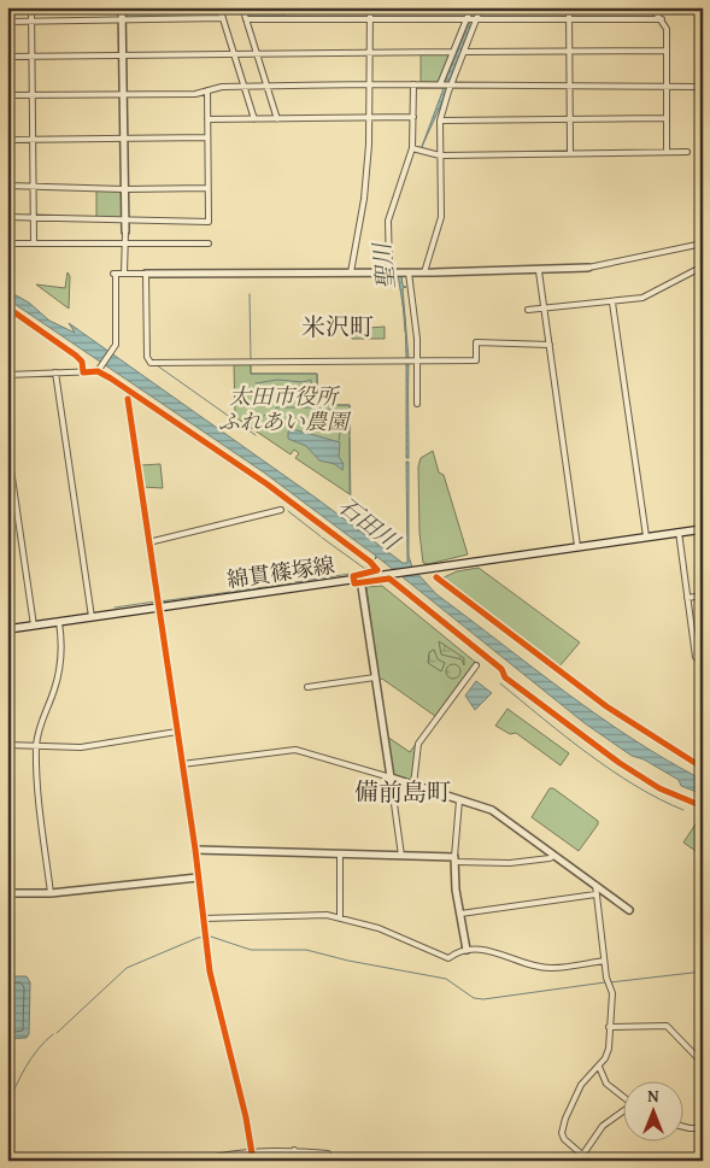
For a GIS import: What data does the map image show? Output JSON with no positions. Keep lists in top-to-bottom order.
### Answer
{
  "streets": {
    "main road": ["綿貫篠塚線"]
  },
  "districts": ["米沢町", "備前島町"],
  "water": ["聖川", "石田川"],
  "parks": ["太田市役所 ふれあい農園"],
  "north": "top"
}
